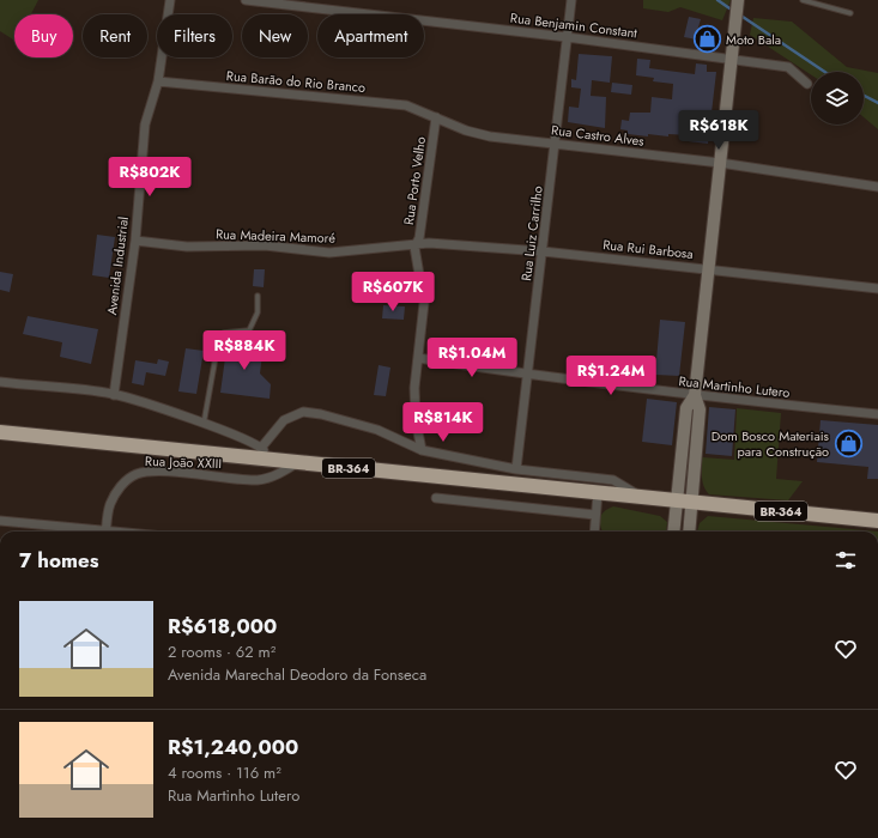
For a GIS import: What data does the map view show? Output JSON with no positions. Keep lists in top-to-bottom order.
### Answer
{
  "streets": {
    "highway": ["BR-364"],
    "street": [
      "Rua Benjamin Constant",
      "Rua Barão do Rio Branco",
      "Rua Castro Alves",
      "Rua Porto Velho",
      "Rua Luiz Carrilho",
      "Rua Madeira Mamoré",
      "Rua Rui Barbosa",
      "Avenida Industrial",
      "Rua Martinho Lutero",
      "Rua João XXIII"
    ]
  },
  "crossings": [
    ["Rua Benjamin Constant", "Rua Luiz Carrilho"],
    ["Rua Barão do Rio Branco", "Rua Castro Alves"],
    ["Rua Barão do Rio Branco", "Rua Porto Velho"],
    ["Rua Barão do Rio Branco", "Avenida Industrial"],
    ["Rua Castro Alves", "Rua Porto Velho"],
    ["Rua Castro Alves", "Rua Luiz Carrilho"],
    ["Rua Porto Velho", "Rua Madeira Mamoré"],
    ["Rua Porto Velho", "Rua Rui Barbosa"],
    ["Rua Luiz Carrilho", "Rua Rui Barbosa"],
    ["Rua Luiz Carrilho", "Rua Martinho Lutero"],
    ["Rua Madeira Mamoré", "Rua Rui Barbosa"],
    ["Rua Madeira Mamoré", "Avenida Industrial"],
    ["Rua João XXIII", "BR-364"]
  ],
  "places": {
    "shop": ["Moto Bala", "Dom Bosco Materiais para Construção"]
  },
  "page": {
    "chip": [
      "Buy",
      "Rent",
      "Filters",
      "New",
      "Apartment"
    ],
    "price": [
      "R$618K",
      "R$802K",
      "R$607K",
      "R$884K",
      "R$1.04M",
      "R$1.24M",
      "R$814K"
    ],
    "heading": "7 homes",
    "list": [
      {
        "name": "R$618,000",
        "note": "2 rooms · 62 m² · Avenida Marechal Deodoro da Fonseca"
      },
      {
        "name": "R$1,240,000",
        "note": "4 rooms · 116 m² · Rua Martinho Lutero"
      }
    ]
  }
}
